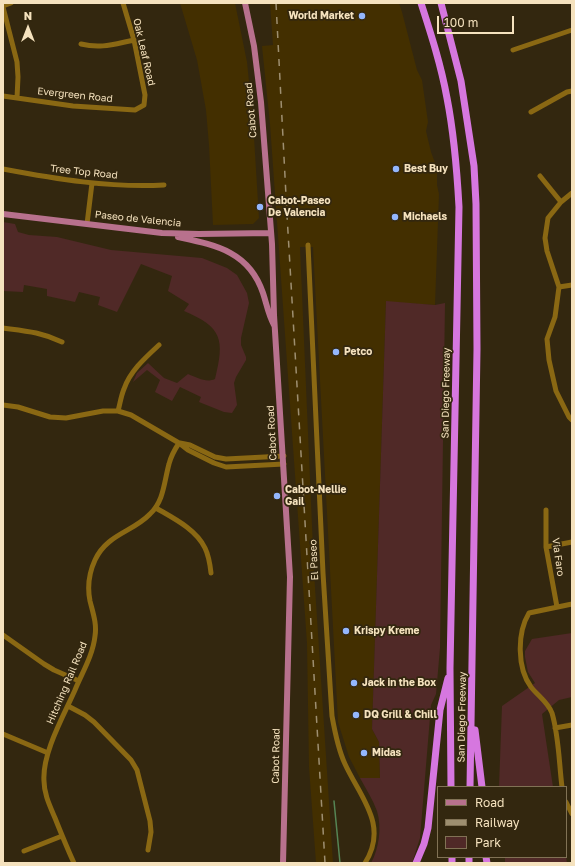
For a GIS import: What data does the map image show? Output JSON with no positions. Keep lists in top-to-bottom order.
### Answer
{
  "streets": {
    "highway": ["San Diego Freeway"],
    "main road": ["Cabot Road", "Paseo de Valencia"],
    "street": [
      "Oak Leaf Road",
      "Evergreen Road",
      "Tree Top Road",
      "Via Faro",
      "El Paseo",
      "Hitching Rail Road"
    ]
  },
  "crossings": [
    ["Oak Leaf Road", "Evergreen Road"],
    ["Cabot Road", "Paseo de Valencia"]
  ],
  "places": [
    "World Market",
    "Best Buy",
    "Cabot-Paseo De Valencia",
    "Michaels",
    "Petco",
    "Cabot-Nellie Gail",
    "Krispy Kreme",
    "Jack in the Box",
    "DQ Grill & Chill",
    "Midas"
  ],
  "legend": ["Road", "Railway", "Park"],
  "scale_bar": "100 m",
  "north": "top"
}
